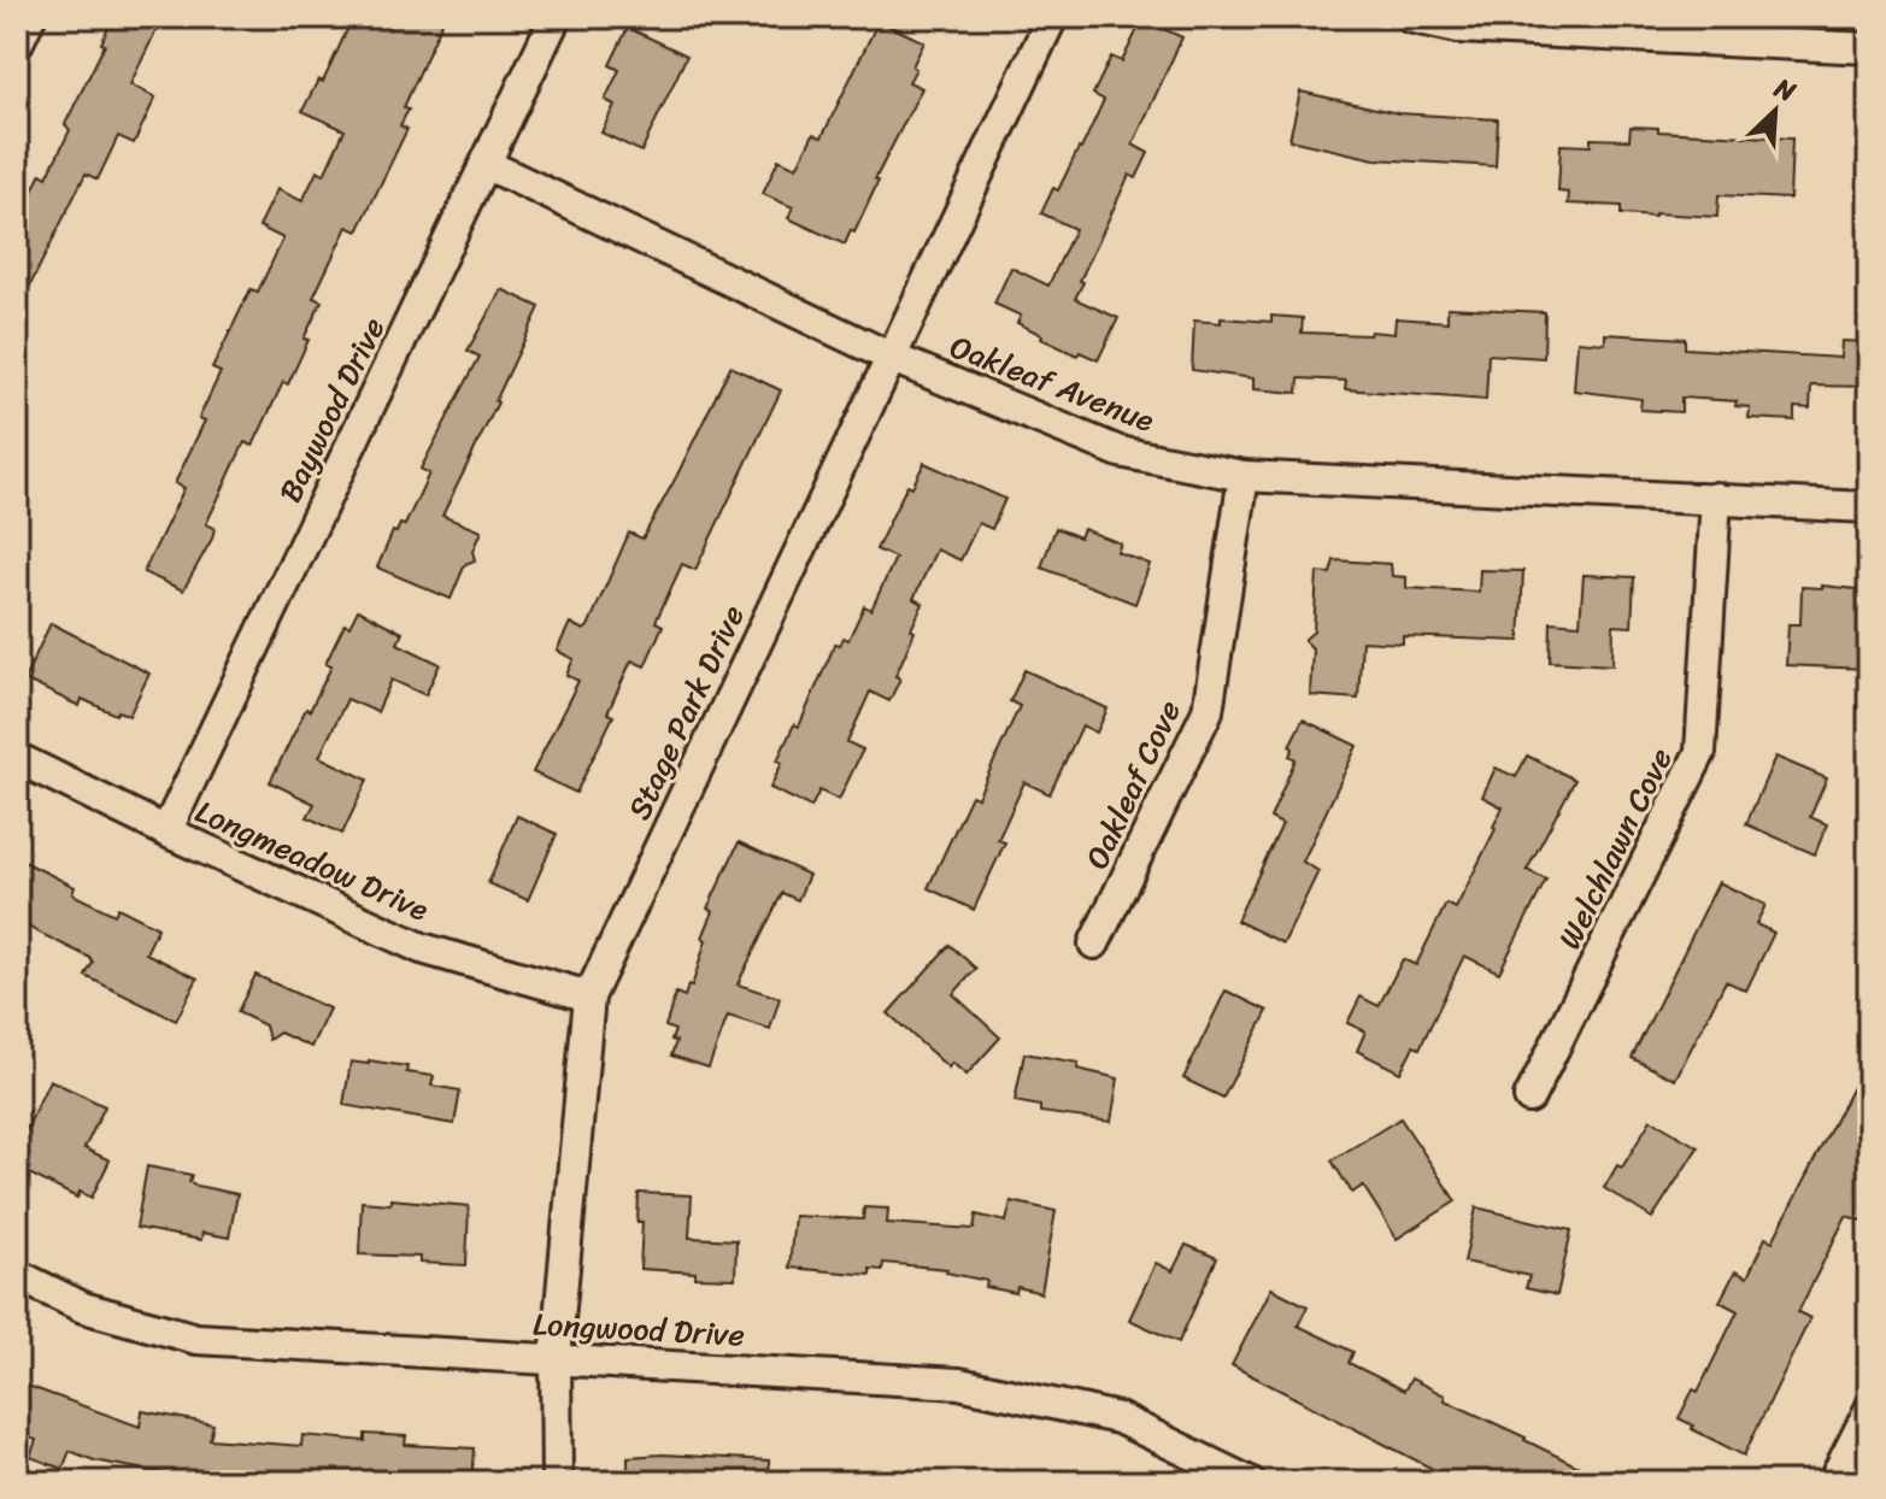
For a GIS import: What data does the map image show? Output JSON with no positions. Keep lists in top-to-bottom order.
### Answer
{
  "streets": {
    "street": [
      "Oakleaf Avenue",
      "Baywood Drive",
      "Stage Park Drive",
      "Oakleaf Cove",
      "Welchlawn Cove",
      "Longmeadow Drive",
      "Longwood Drive"
    ]
  },
  "crossings": [
    ["Oakleaf Avenue", "Baywood Drive"],
    ["Oakleaf Avenue", "Stage Park Drive"],
    ["Oakleaf Avenue", "Oakleaf Cove"],
    ["Oakleaf Avenue", "Welchlawn Cove"],
    ["Baywood Drive", "Longmeadow Drive"],
    ["Stage Park Drive", "Longmeadow Drive"],
    ["Stage Park Drive", "Longwood Drive"]
  ],
  "north": "top right"
}
